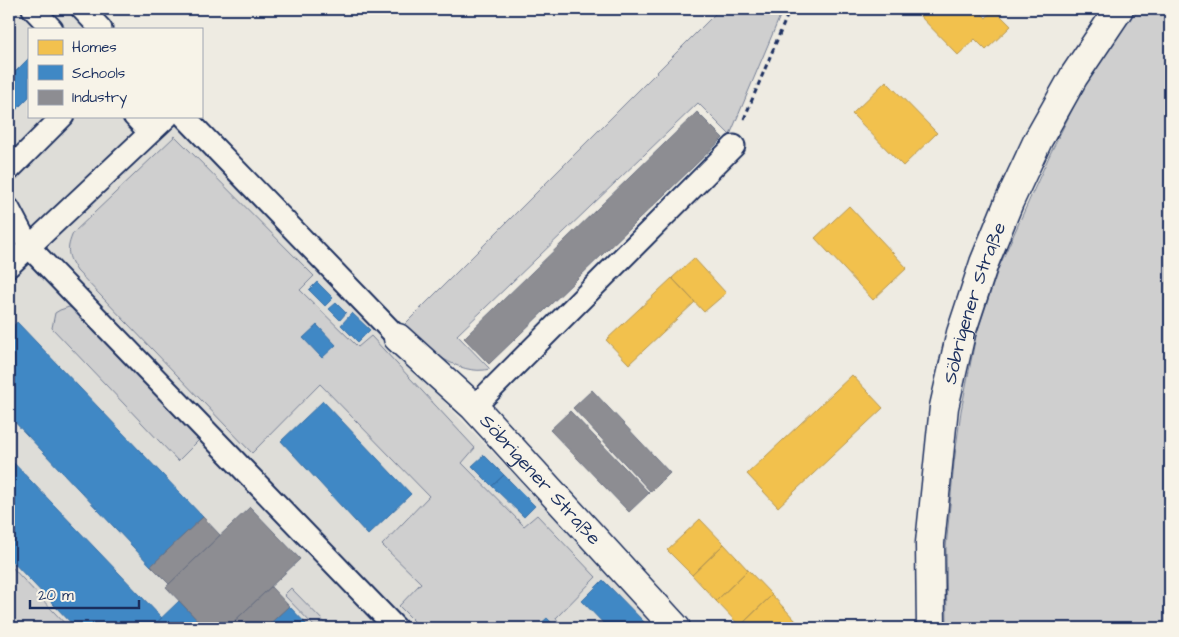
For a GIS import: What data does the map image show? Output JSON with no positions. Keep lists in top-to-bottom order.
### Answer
{
  "streets": {
    "street": ["Söbrigener Straße"]
  },
  "legend": ["Homes", "Schools", "Industry"],
  "scale_bar": "20 m"
}
